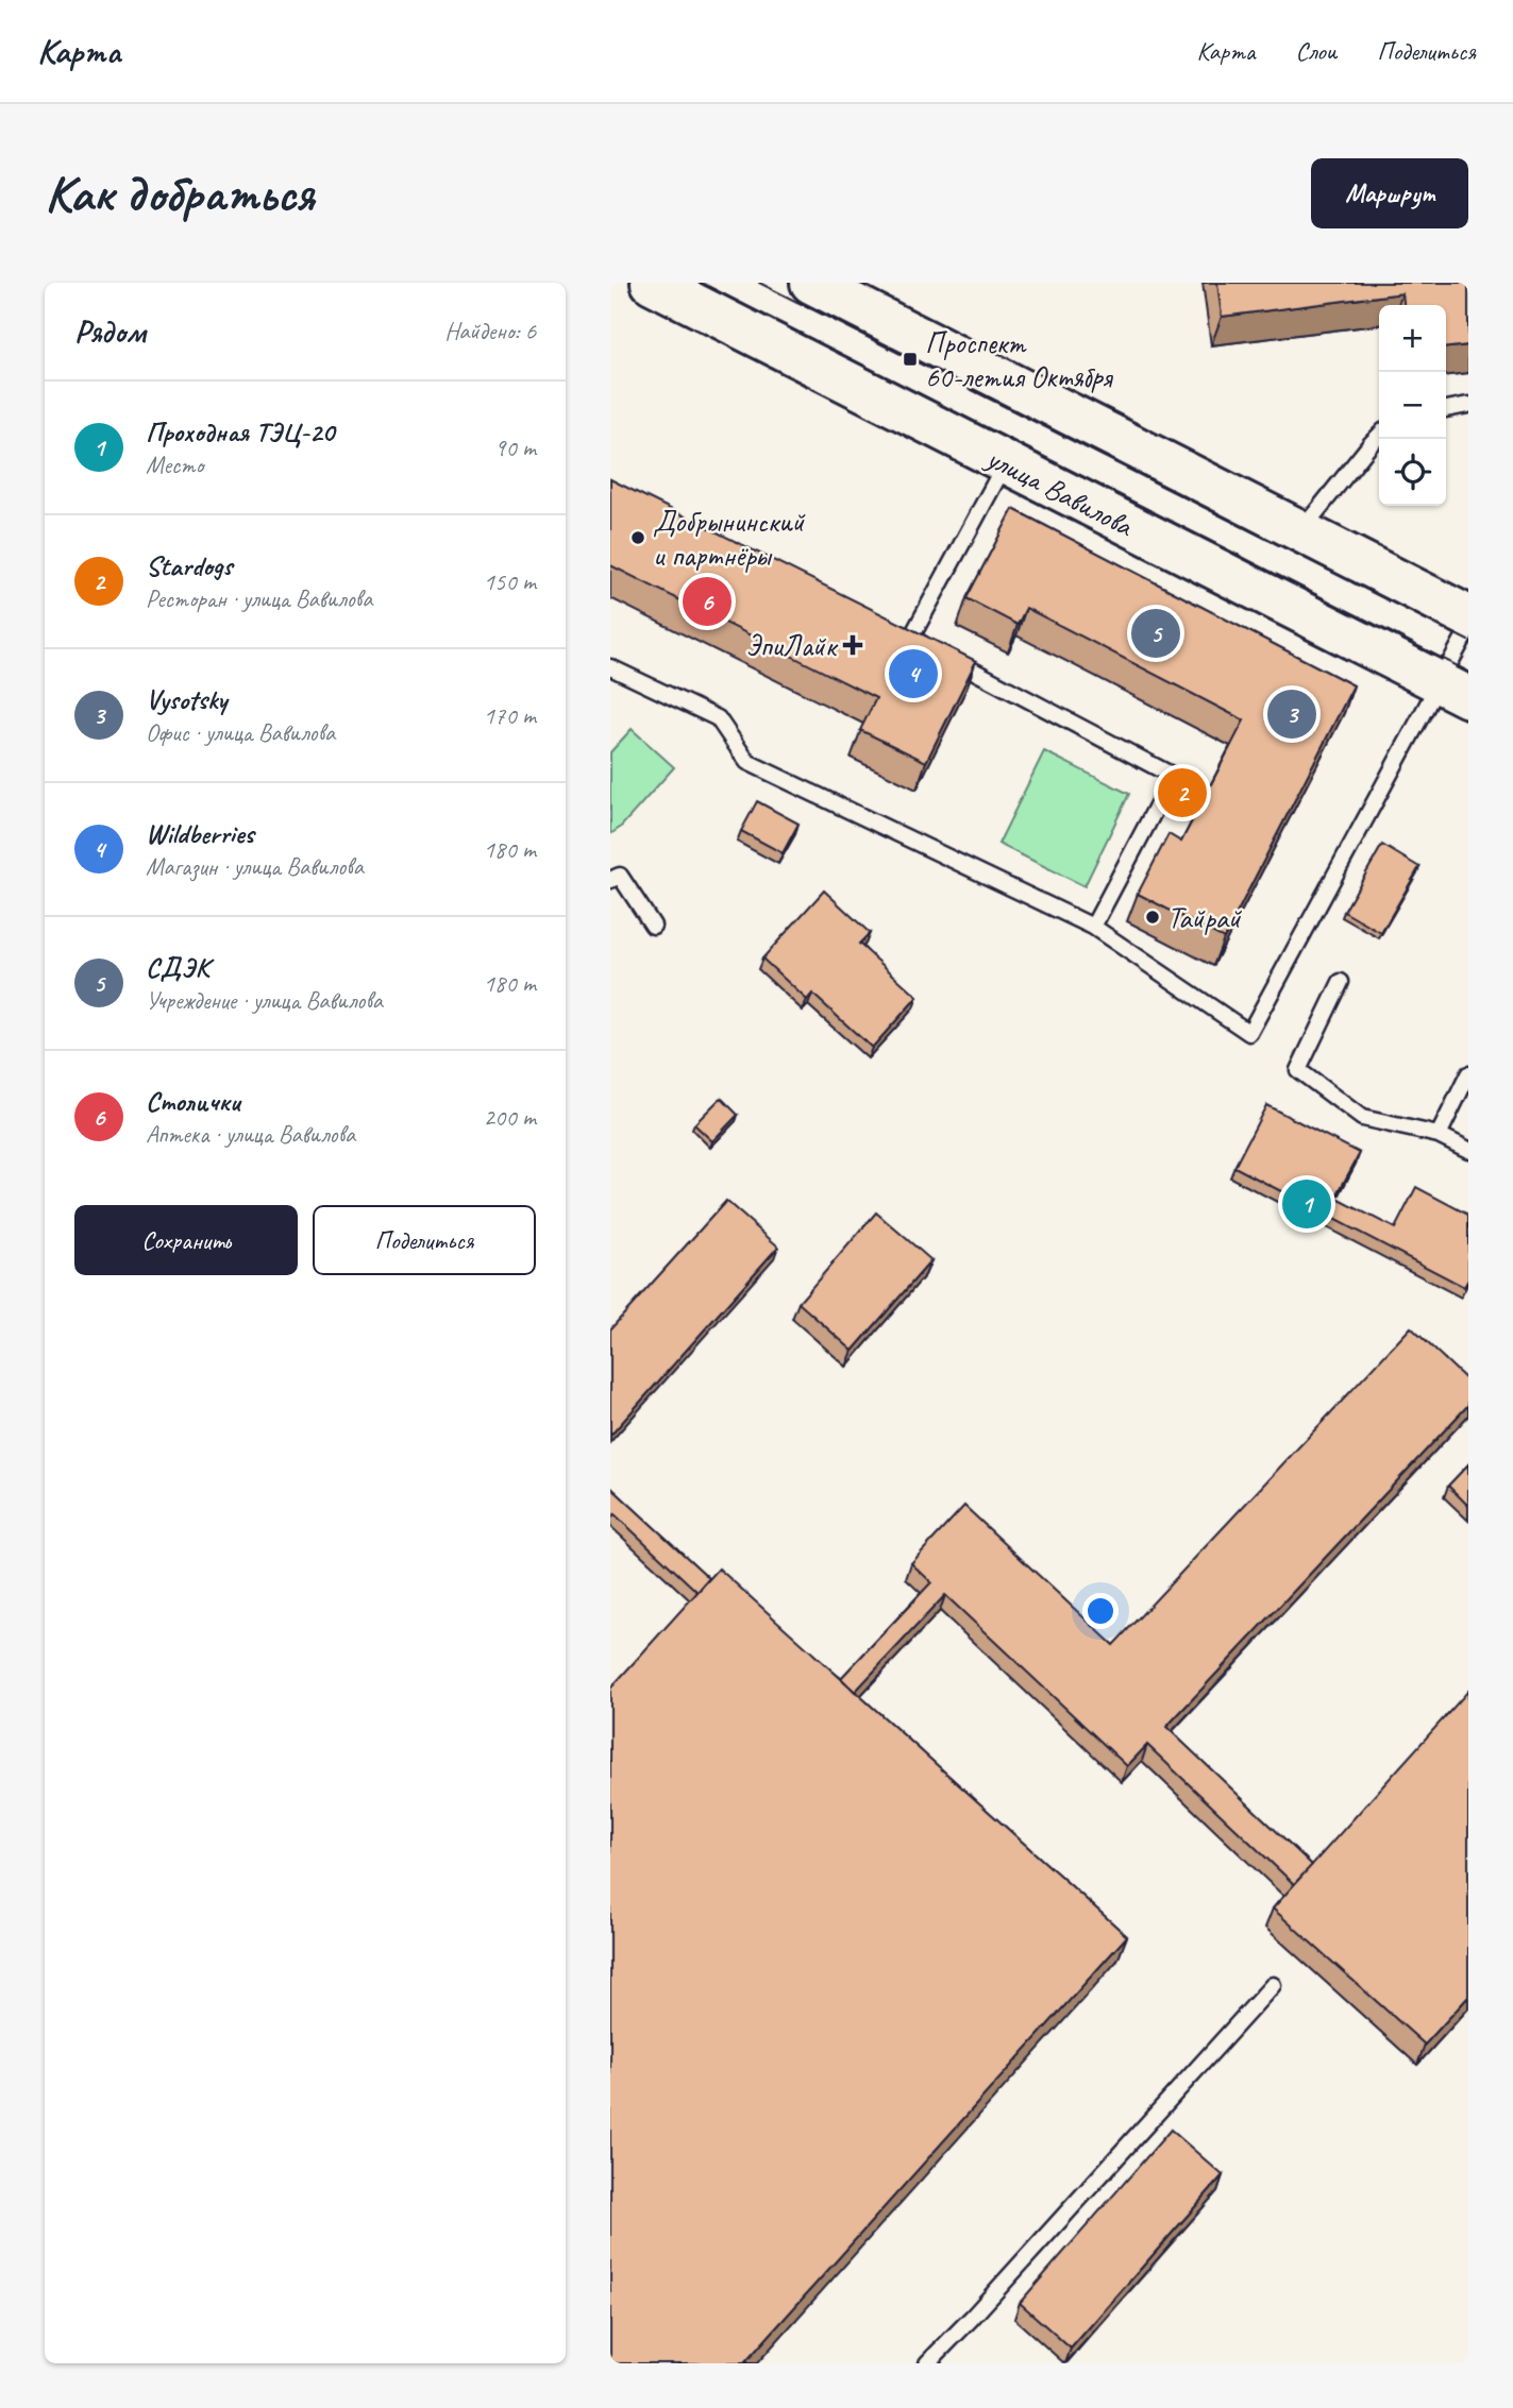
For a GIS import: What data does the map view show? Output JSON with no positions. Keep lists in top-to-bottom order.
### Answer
{
  "streets": {
    "main road": ["улица Вавилова"]
  },
  "places": {
    "transit": ["Проспект 60-летия Октября"],
    "other": ["Добрынинский и партнёры", "Тайрай"],
    "health": ["ЭпиЛайк"]
  },
  "page": {
    "header": "Карта",
    "nav": ["Карта", "Слои", "Поделиться"],
    "buttons": [
      "Маршрут",
      ["Сохранить", "Поделиться"]
    ],
    "title": "Как добраться",
    "heading": ["Рядом", "Найдено: 6"],
    "map_buttons": ["+", "−"],
    "list": [
      {
        "mark": "1",
        "name": "Проходная ТЭЦ-20",
        "note": "Место",
        "value": "90 m"
      },
      {
        "mark": "2",
        "name": "Stardogs",
        "note": "Ресторан · улица Вавилова",
        "value": "150 m"
      },
      {
        "mark": "3",
        "name": "Vysotsky",
        "note": "Офис · улица Вавилова",
        "value": "170 m"
      },
      {
        "mark": "4",
        "name": "Wildberries",
        "note": "Магазин · улица Вавилова",
        "value": "180 m"
      },
      {
        "mark": "5",
        "name": "СДЭК",
        "note": "Учреждение · улица Вавилова",
        "value": "180 m"
      },
      {
        "mark": "6",
        "name": "Столички",
        "note": "Аптека · улица Вавилова",
        "value": "200 m"
      }
    ],
    "pins": [
      "6",
      "5",
      "4",
      "3",
      "2",
      "1"
    ]
  }
}
